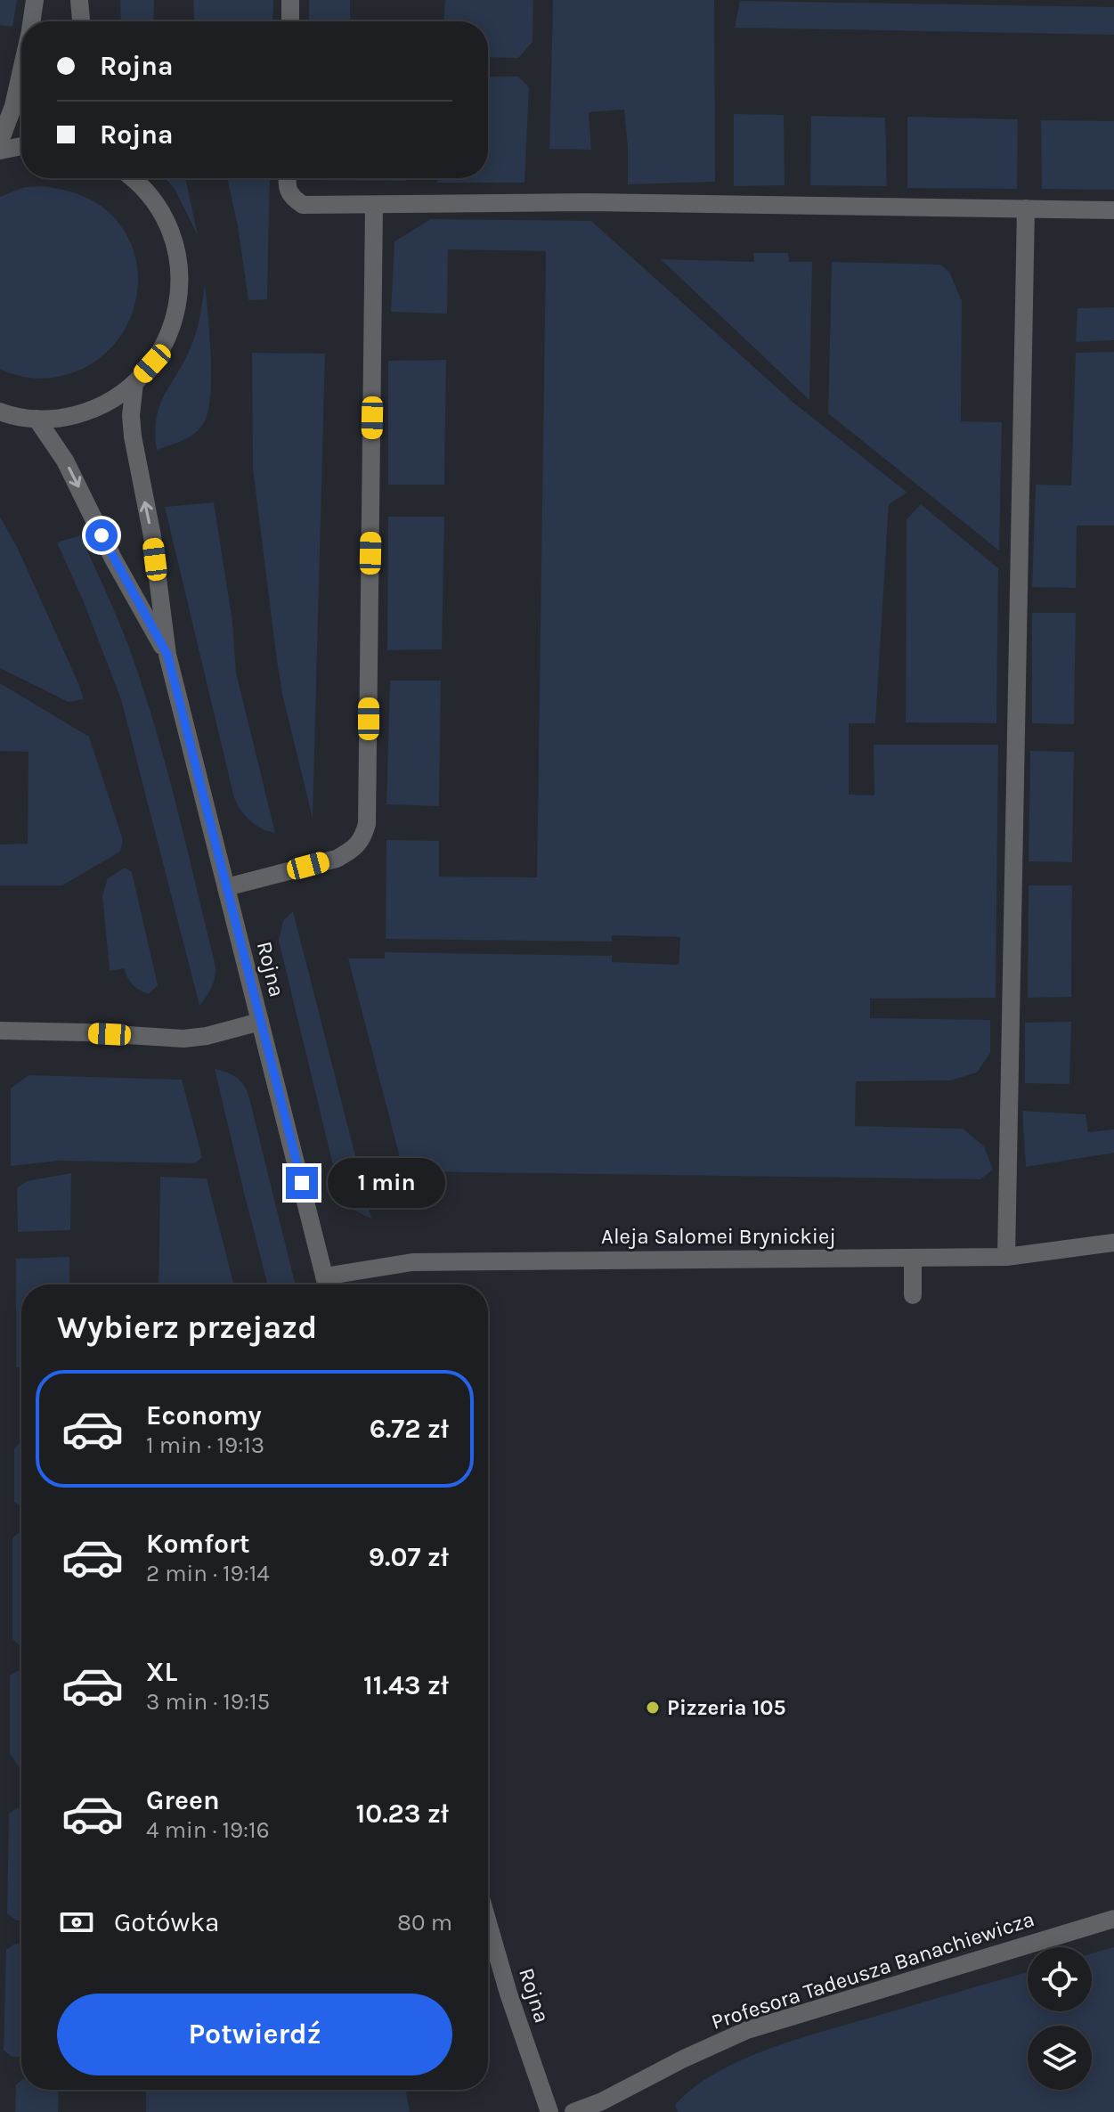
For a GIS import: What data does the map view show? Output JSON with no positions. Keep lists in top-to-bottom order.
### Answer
{
  "streets": {
    "street": ["Rojna", "Aleja Salomei Brynickiej", "Profesora Tadeusza Banachiewicza"]
  },
  "crossings": [
    ["Rojna", "Aleja Salomei Brynickiej"]
  ],
  "places": ["Pizzeria 105"],
  "page": {
    "banner": ["Rojna", "Rojna"],
    "bubble": "1 min",
    "heading": "Wybierz przejazd",
    "list": [
      {
        "name": "Economy",
        "note": "1 min · 19:13",
        "value": "6.72 zł"
      },
      {
        "name": "Komfort",
        "note": "2 min · 19:14",
        "value": "9.07 zł"
      },
      {
        "name": "XL",
        "note": "3 min · 19:15",
        "value": "11.43 zł"
      },
      {
        "name": "Green",
        "note": "4 min · 19:16",
        "value": "10.23 zł"
      }
    ],
    "pay": ["Gotówka", "80 m"],
    "buttons": "Potwierdź"
  }
}
